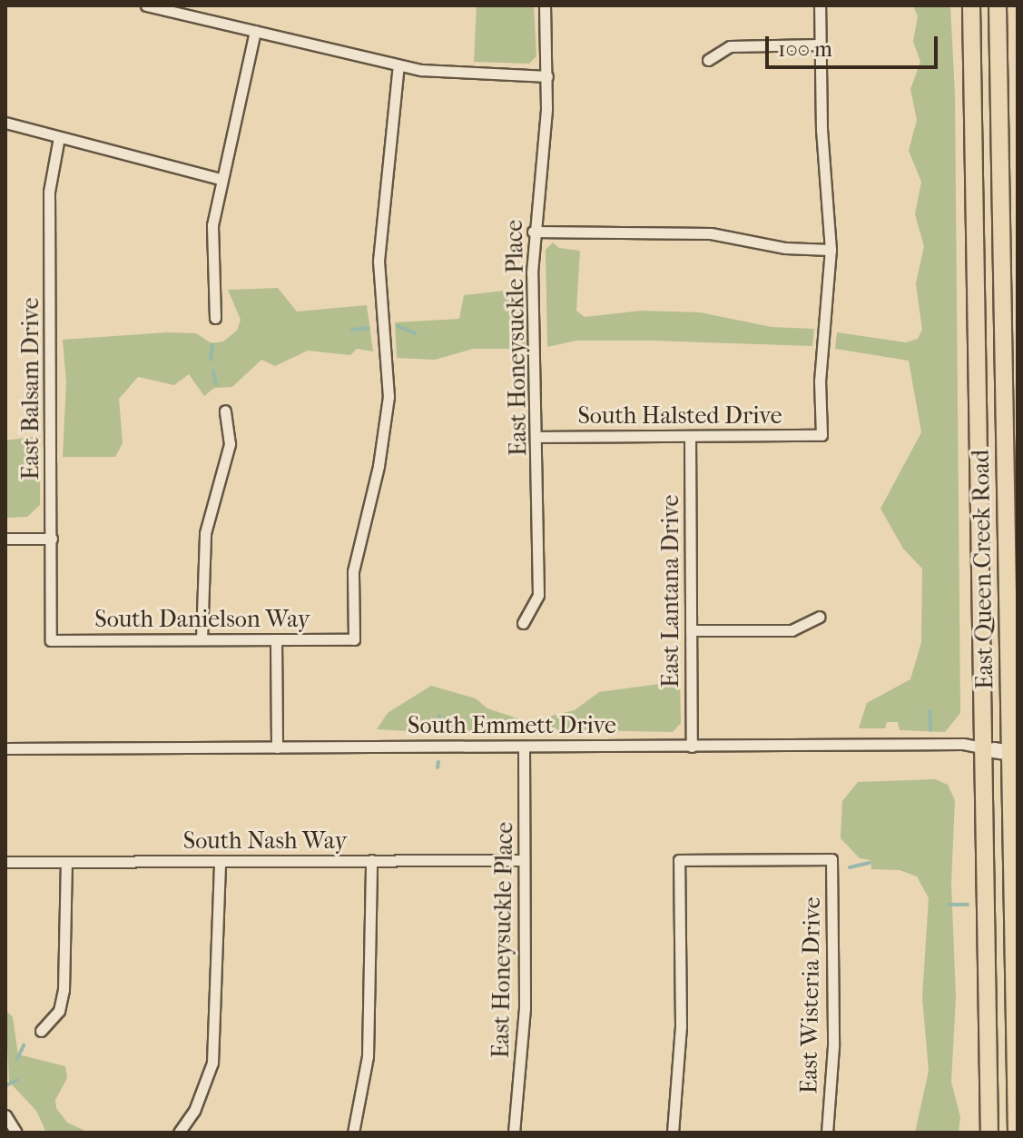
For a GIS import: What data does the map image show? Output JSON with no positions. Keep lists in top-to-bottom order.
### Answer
{
  "streets": {
    "main road": ["East Queen Creek Road"],
    "street": [
      "East Honeysuckle Place",
      "East Balsam Drive",
      "South Halsted Drive",
      "East Lantana Drive",
      "South Danielson Way",
      "South Emmett Drive",
      "South Nash Way",
      "East Wisteria Drive"
    ]
  },
  "crossings": [
    ["East Honeysuckle Place", "South Halsted Drive"],
    ["East Honeysuckle Place", "South Emmett Drive"],
    ["East Honeysuckle Place", "South Nash Way"],
    ["East Balsam Drive", "South Danielson Way"],
    ["South Halsted Drive", "East Lantana Drive"],
    ["East Queen Creek Road", "South Emmett Drive"],
    ["East Lantana Drive", "South Emmett Drive"]
  ],
  "scale_bar": "100 m"
}
